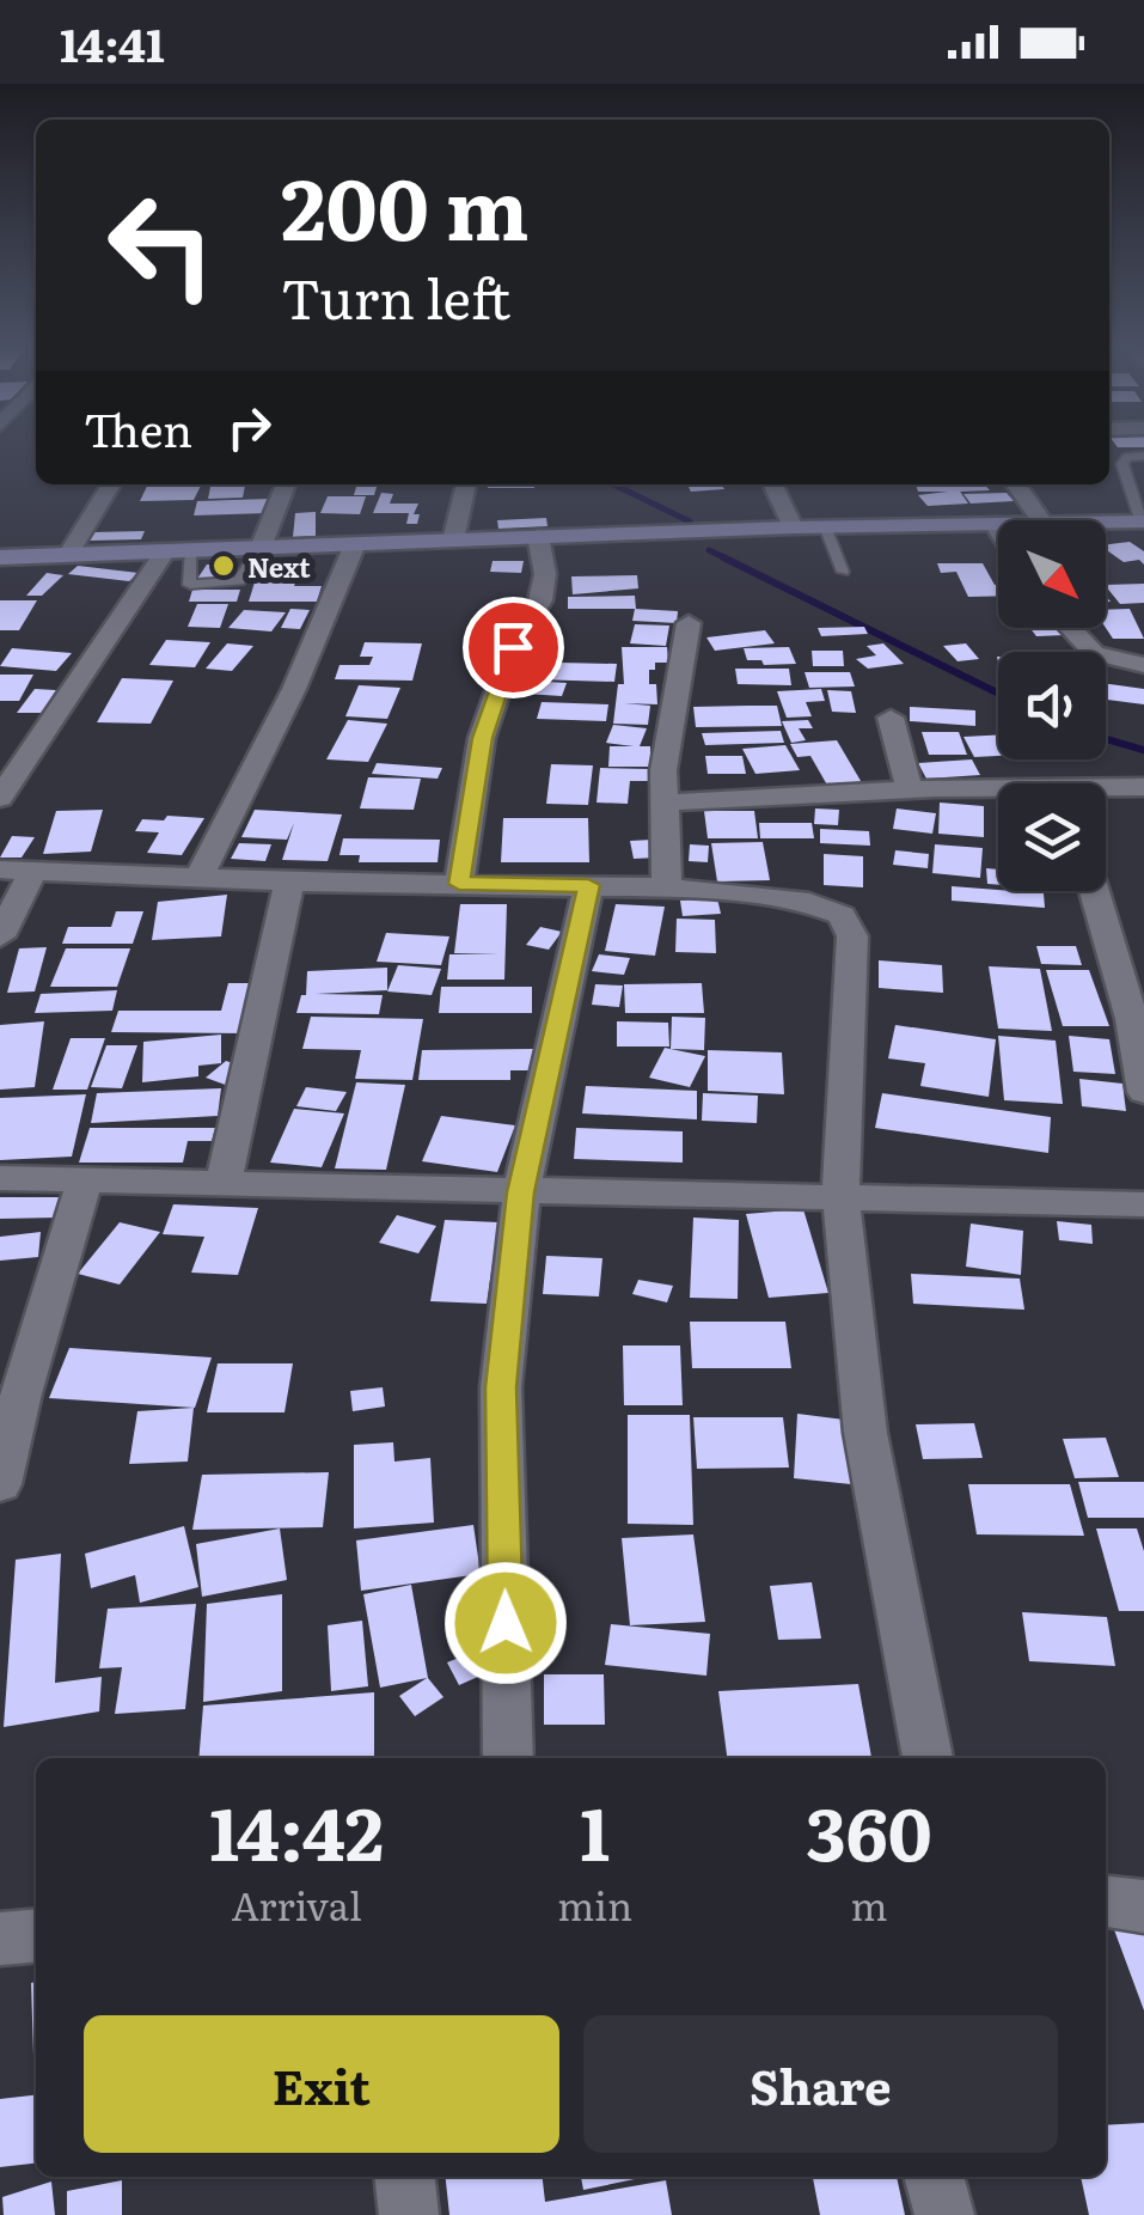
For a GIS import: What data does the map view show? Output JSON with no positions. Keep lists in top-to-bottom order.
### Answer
{
  "places": ["Next"],
  "north": "bottom right",
  "page": {
    "status": "14:41",
    "turn": ["200 m", "Turn left"],
    "then": "Then",
    "eta": [
      "14:42",
      "Arrival",
      "1",
      "min",
      "360",
      "m"
    ],
    "buttons": ["Exit", "Share"]
  }
}
